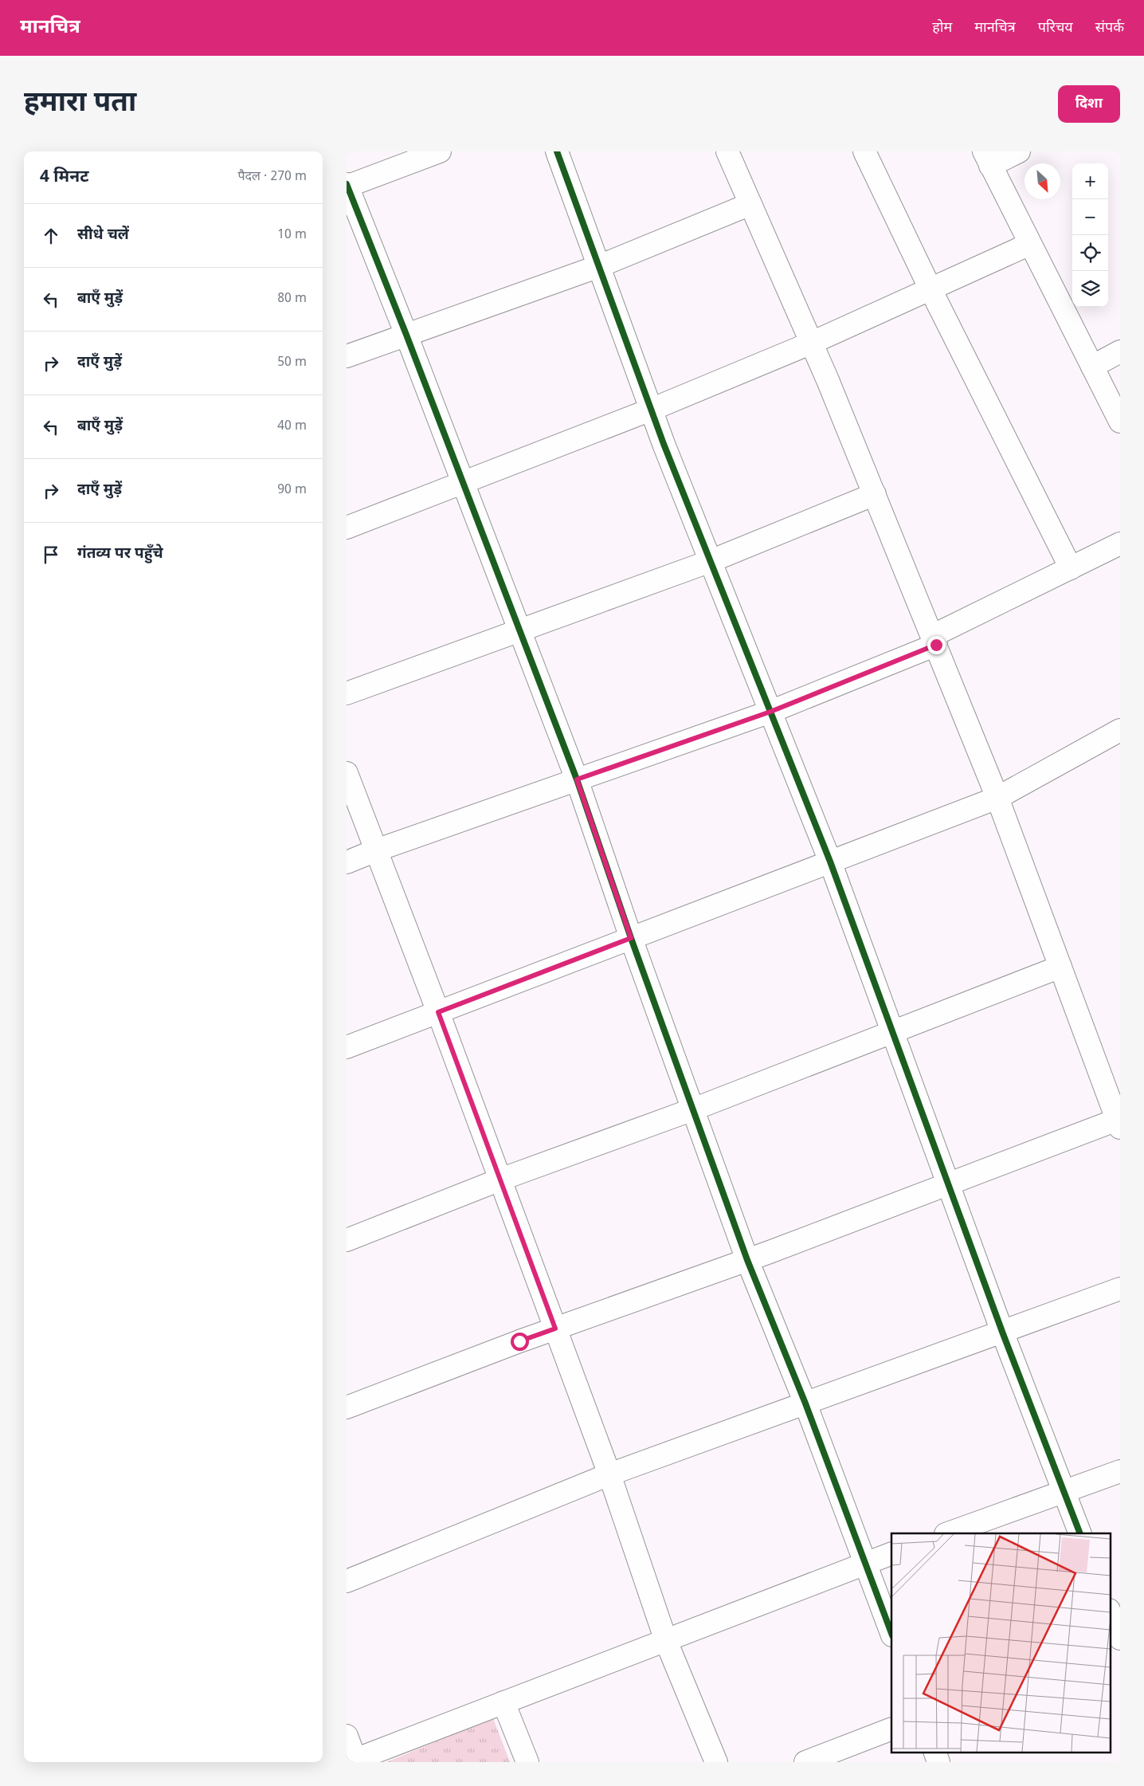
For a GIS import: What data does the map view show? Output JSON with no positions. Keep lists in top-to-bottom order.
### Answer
{
  "north": "bottom right",
  "page": {
    "header": "मानचित्र",
    "nav": [
      "होम",
      "मानचित्र",
      "परिचय",
      "संपर्क"
    ],
    "buttons": "दिशा",
    "title": "हमारा पता",
    "heading": ["4 मिनट", "पैदल · 270 m"],
    "map_buttons": ["+", "−"],
    "list": [
      ["सीधे चलें", "10 m"],
      ["बाएँ मुड़ें", "80 m"],
      ["दाएँ मुड़ें", "50 m"],
      ["बाएँ मुड़ें", "40 m"],
      ["दाएँ मुड़ें", "90 m"],
      "गंतव्य पर पहुँचे"
    ]
  }
}
